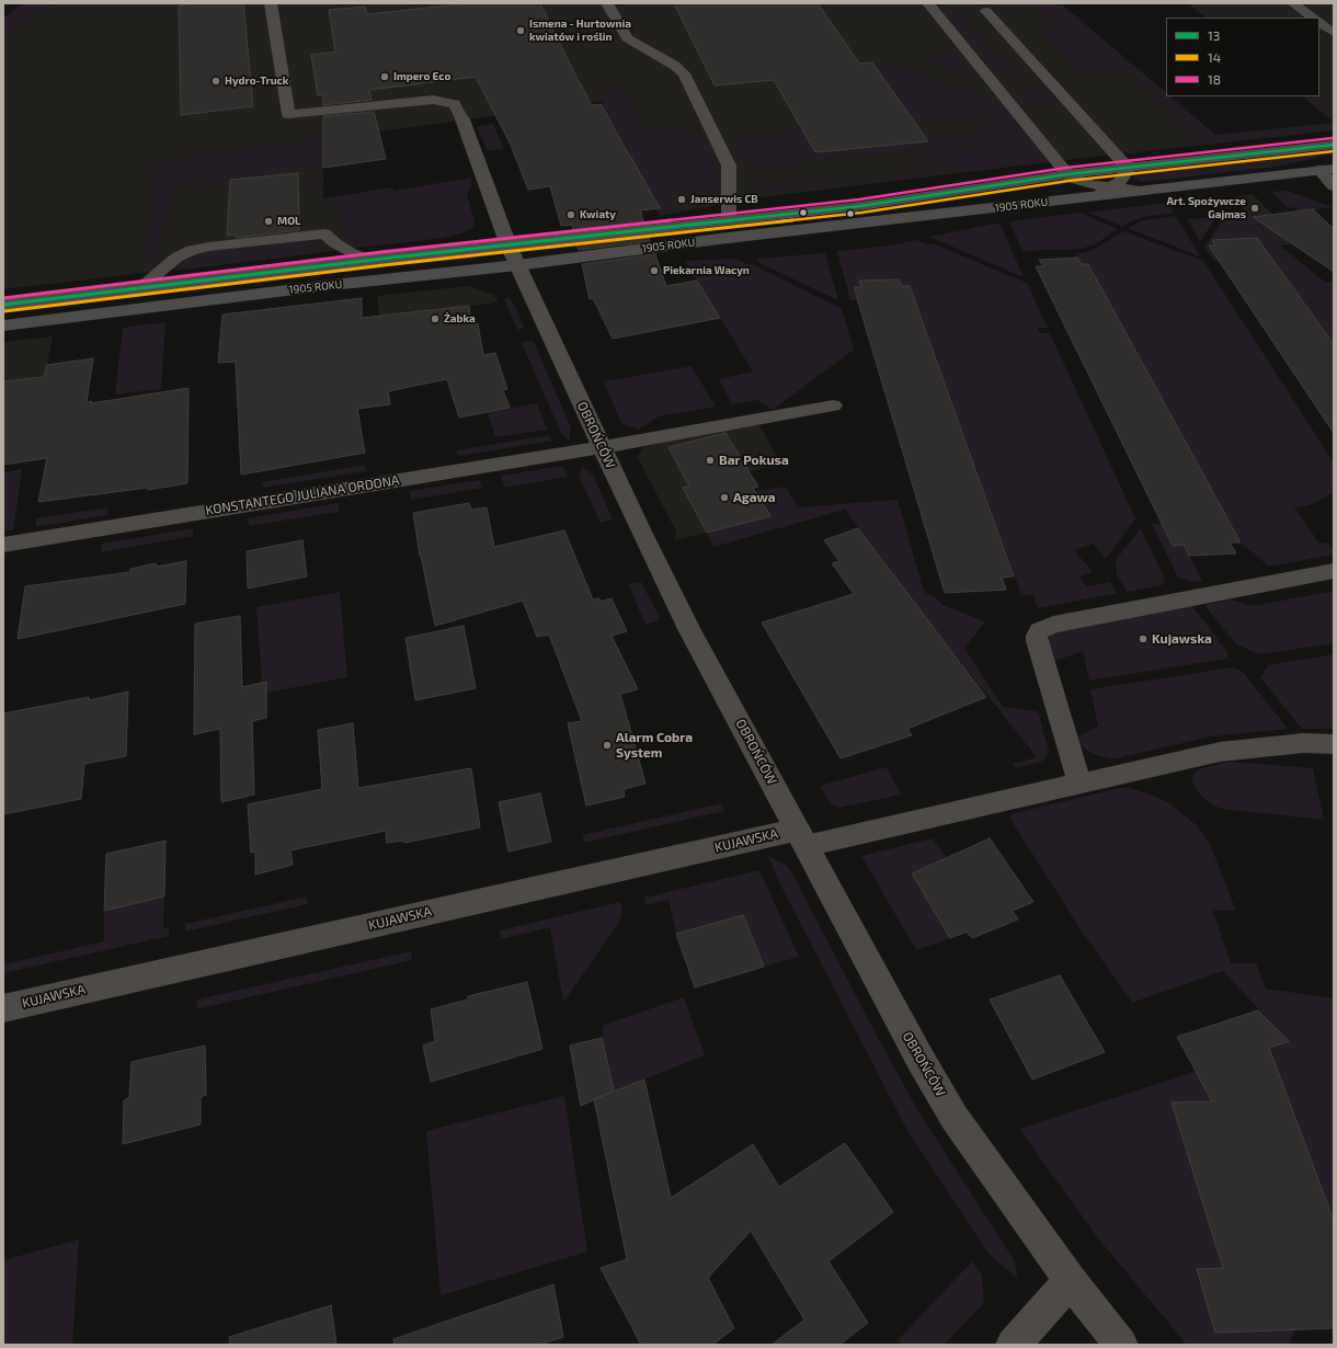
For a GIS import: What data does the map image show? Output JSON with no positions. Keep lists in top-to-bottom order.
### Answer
{
  "streets": {
    "main road": ["1905 ROKU"],
    "street": ["OBROŃCÓW", "KONSTANTEGO JULIANA ORDONA", "KUJAWSKA"]
  },
  "crossings": [
    ["1905 ROKU", "OBROŃCÓW"],
    ["OBROŃCÓW", "KONSTANTEGO JULIANA ORDONA"],
    ["OBROŃCÓW", "KUJAWSKA"]
  ],
  "places": [
    "Ismena - Hurtownia kwiatów i roślin",
    "Impero Eco",
    "Hydro-Truck",
    "Janserwis CB",
    "Art. Spożywcze Gajmas",
    "Kwiaty",
    "MOL",
    "Piekarnia Wacyn",
    "Żabka",
    "Bar Pokusa",
    "Agawa",
    "Kujawska",
    "Alarm Cobra System"
  ],
  "lines": ["transit line 18", "transit line 13", "transit line 14"],
  "legend": ["13", "14", "18"]
}
